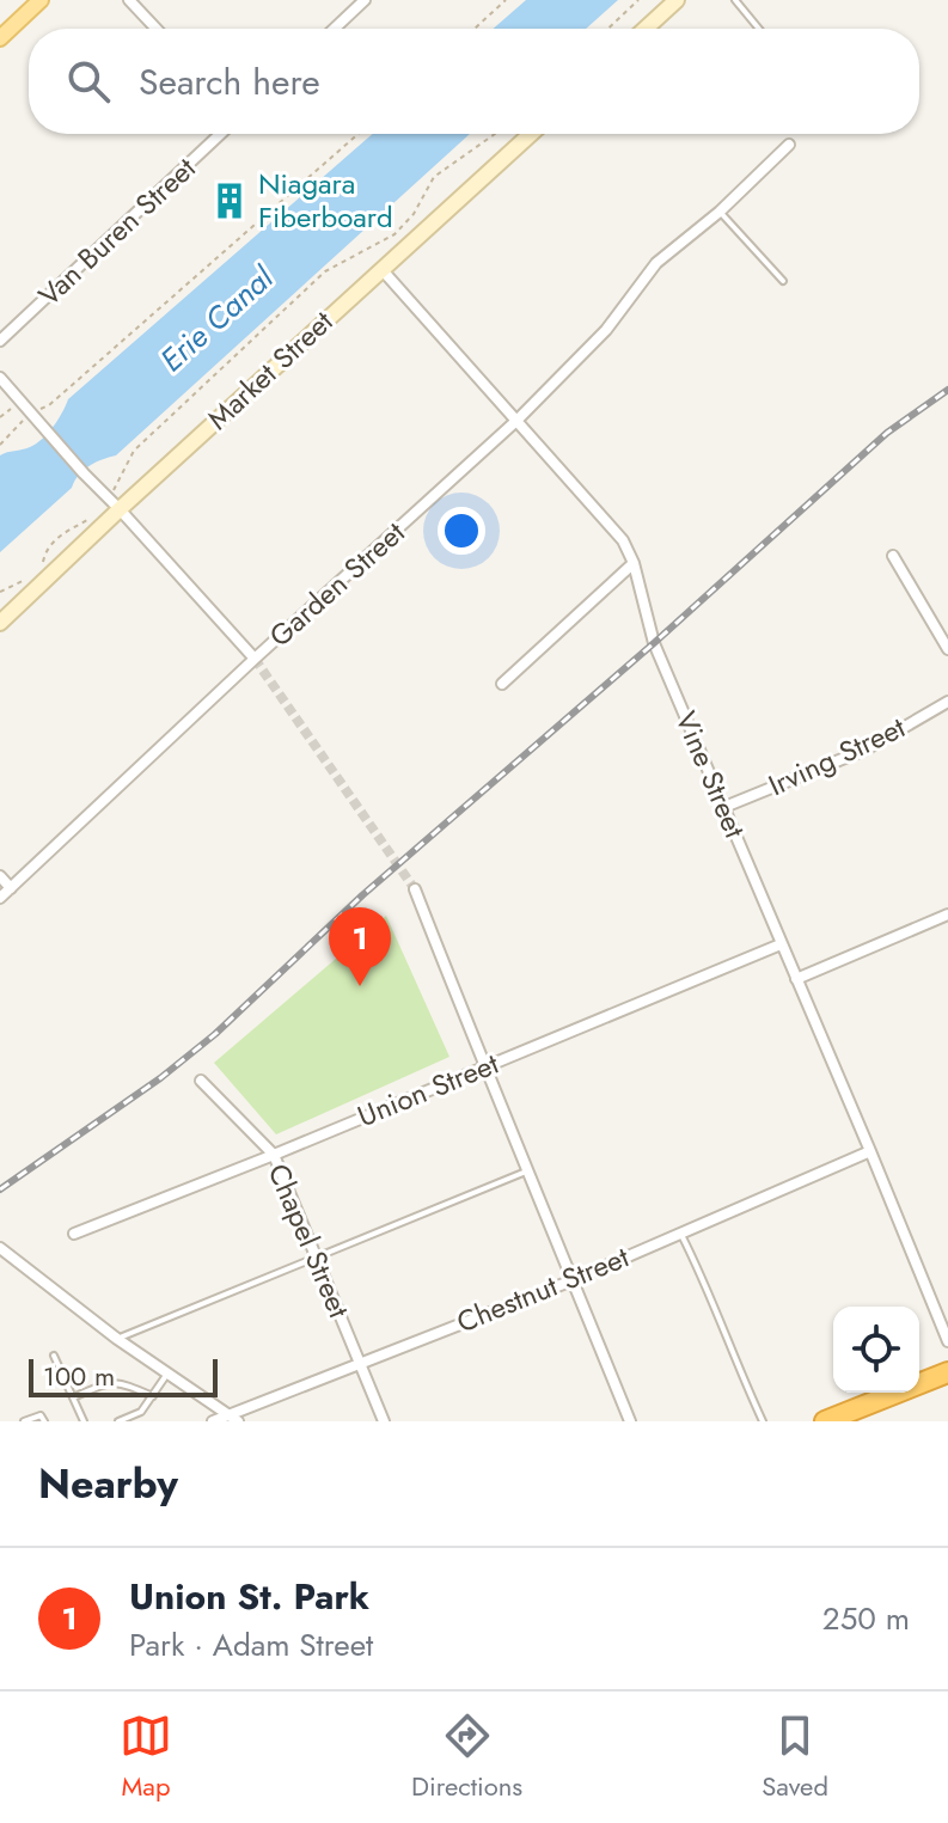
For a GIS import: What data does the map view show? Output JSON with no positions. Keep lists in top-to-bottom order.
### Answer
{
  "streets": {
    "street": [
      "Van Buren Street",
      "Market Street",
      "Garden Street",
      "Irving Street",
      "Vine Street",
      "Union Street",
      "Chapel Street",
      "Chestnut Street"
    ]
  },
  "crossings": [
    ["Market Street", "Vine Street"],
    ["Garden Street", "Vine Street"],
    ["Irving Street", "Vine Street"],
    ["Vine Street", "Union Street"],
    ["Vine Street", "Chestnut Street"],
    ["Union Street", "Chapel Street"],
    ["Chapel Street", "Chestnut Street"]
  ],
  "water": ["Erie Canal"],
  "places": {
    "building": ["Niagara Fiberboard"]
  },
  "scale_bar": "100 m",
  "page": {
    "search": "Search here",
    "pins": "1",
    "scale": "100 m",
    "heading": "Nearby",
    "list": [
      {
        "mark": "1",
        "name": "Union St. Park",
        "note": "Park · Adam Street",
        "value": "250 m"
      }
    ],
    "nav": ["Map", "Directions", "Saved"]
  }
}
